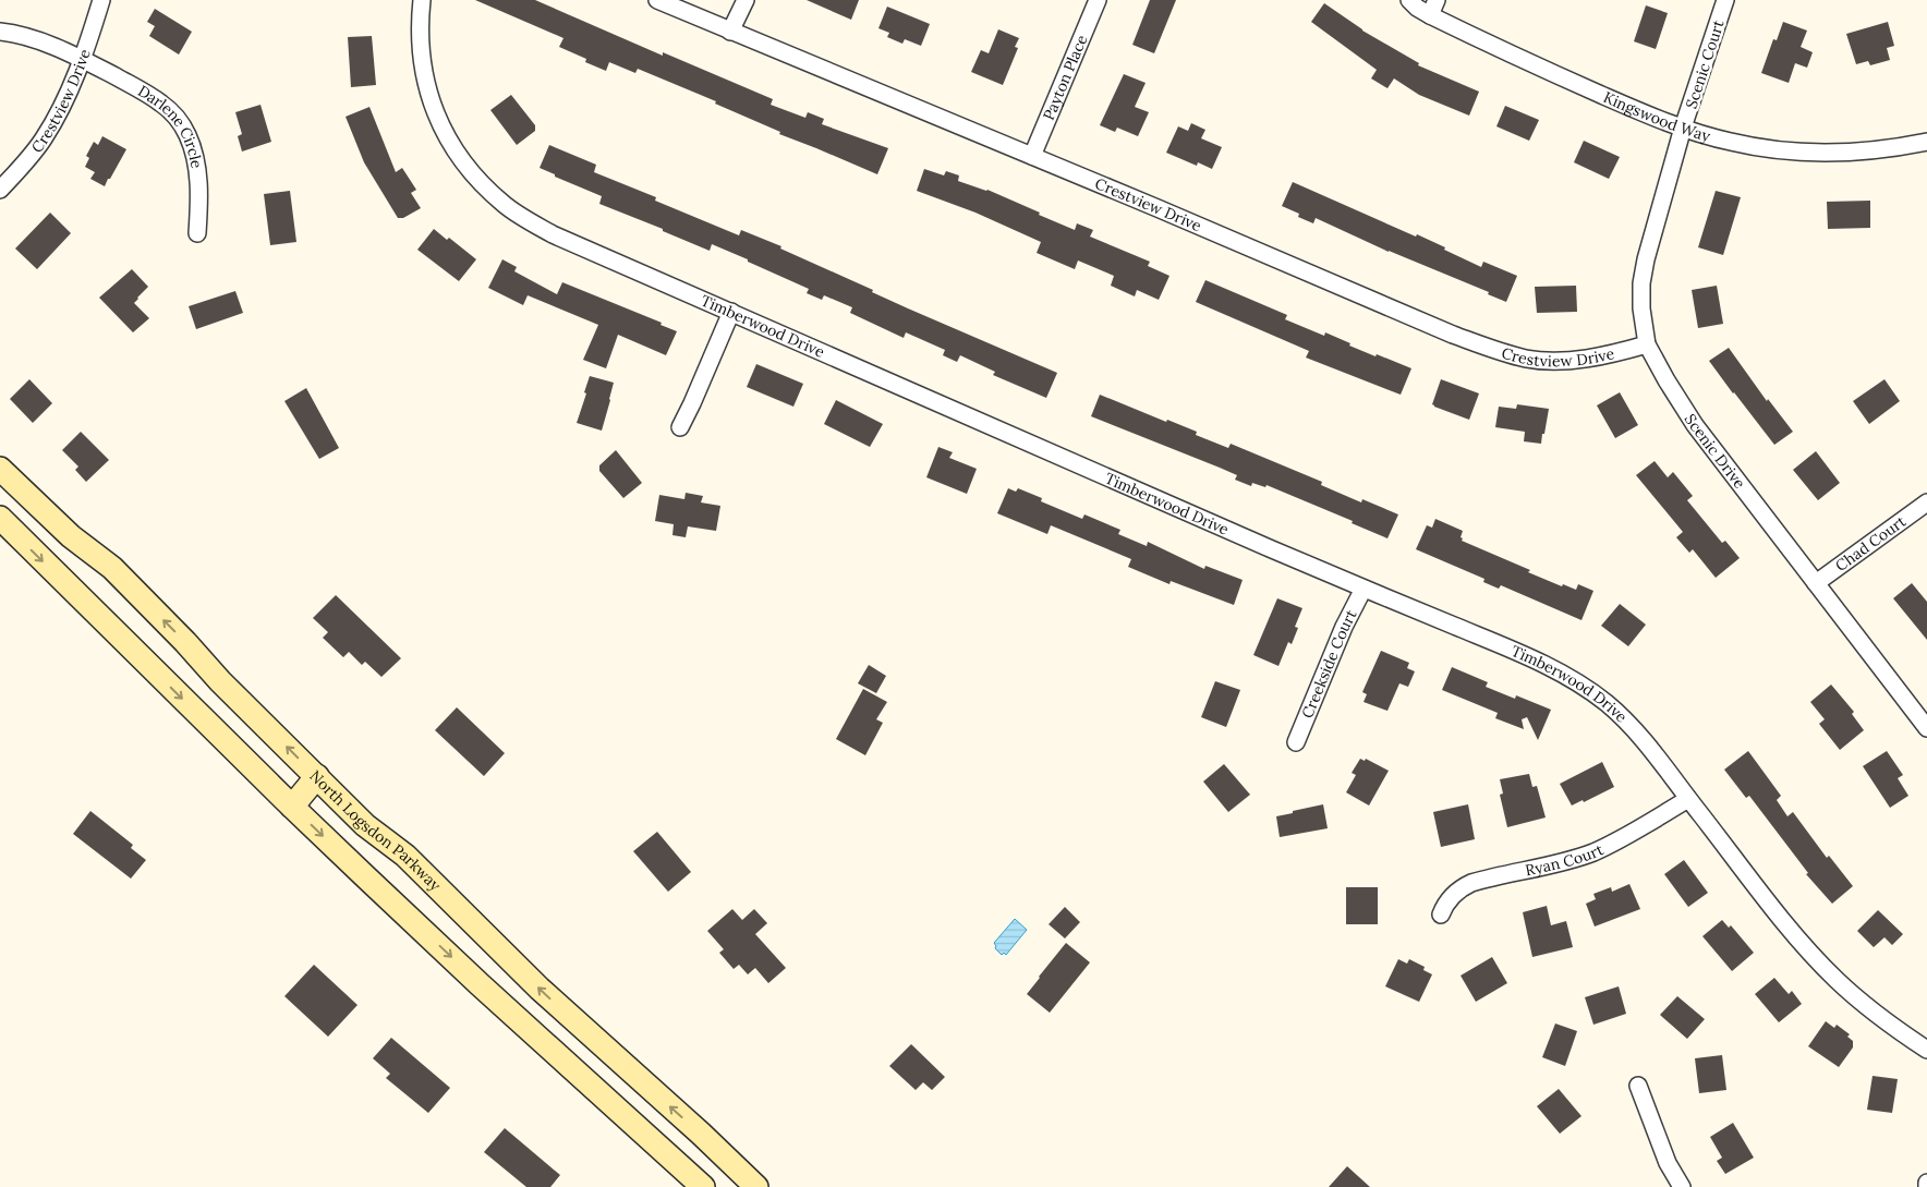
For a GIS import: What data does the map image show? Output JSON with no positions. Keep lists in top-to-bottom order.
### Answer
{
  "streets": {
    "main road": ["North Logsdon Parkway"],
    "street": [
      "Scenic Court",
      "Payton Place",
      "Crestview Drive",
      "Kingswood Way",
      "Darlene Circle",
      "Timberwood Drive",
      "Scenic Drive",
      "Chad Court",
      "Creekside Court",
      "Ryan Court"
    ]
  },
  "crossings": [
    ["Scenic Court", "Kingswood Way"],
    ["Scenic Court", "Scenic Drive"],
    ["Payton Place", "Crestview Drive"],
    ["Crestview Drive", "Darlene Circle"],
    ["Crestview Drive", "Scenic Drive"],
    ["Kingswood Way", "Scenic Drive"],
    ["Timberwood Drive", "Creekside Court"],
    ["Timberwood Drive", "Ryan Court"],
    ["Scenic Drive", "Chad Court"]
  ]
}
